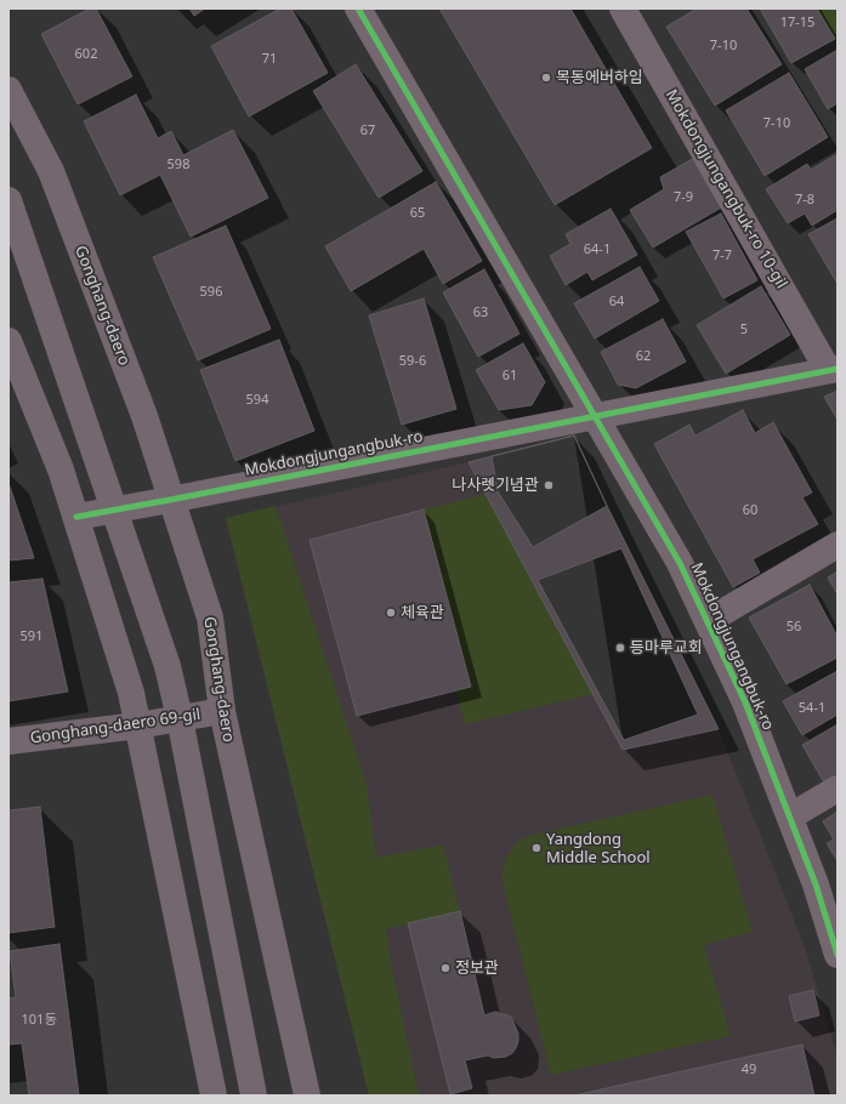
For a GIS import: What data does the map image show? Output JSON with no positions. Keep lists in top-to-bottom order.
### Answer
{
  "streets": {
    "main road": ["Gonghang-daero"],
    "street": ["Mokdongjungangbuk-ro 10-gil", "Mokdongjungangbuk-ro", "Gonghang-daero 69-gil"]
  },
  "crossings": [
    ["Mokdongjungangbuk-ro 10-gil", "Mokdongjungangbuk-ro"],
    ["Gonghang-daero", "Mokdongjungangbuk-ro"],
    ["Gonghang-daero", "Gonghang-daero 69-gil"]
  ],
  "places": [
    "목동에버하임",
    "나사렛기념관",
    "체육관",
    "등마루교회",
    "Yangdong Middle School",
    "정보관"
  ],
  "house_numbers": [
    "17-15",
    "7-10",
    "602",
    "71",
    "7-10",
    "67",
    "598",
    "7-9",
    "7-8",
    "65",
    "64-1",
    "7-7",
    "596",
    "64",
    "63",
    "5",
    "62",
    "59-6",
    "61",
    "594",
    "60",
    "56",
    "591",
    "54-1",
    "101동",
    "49"
  ]
}
